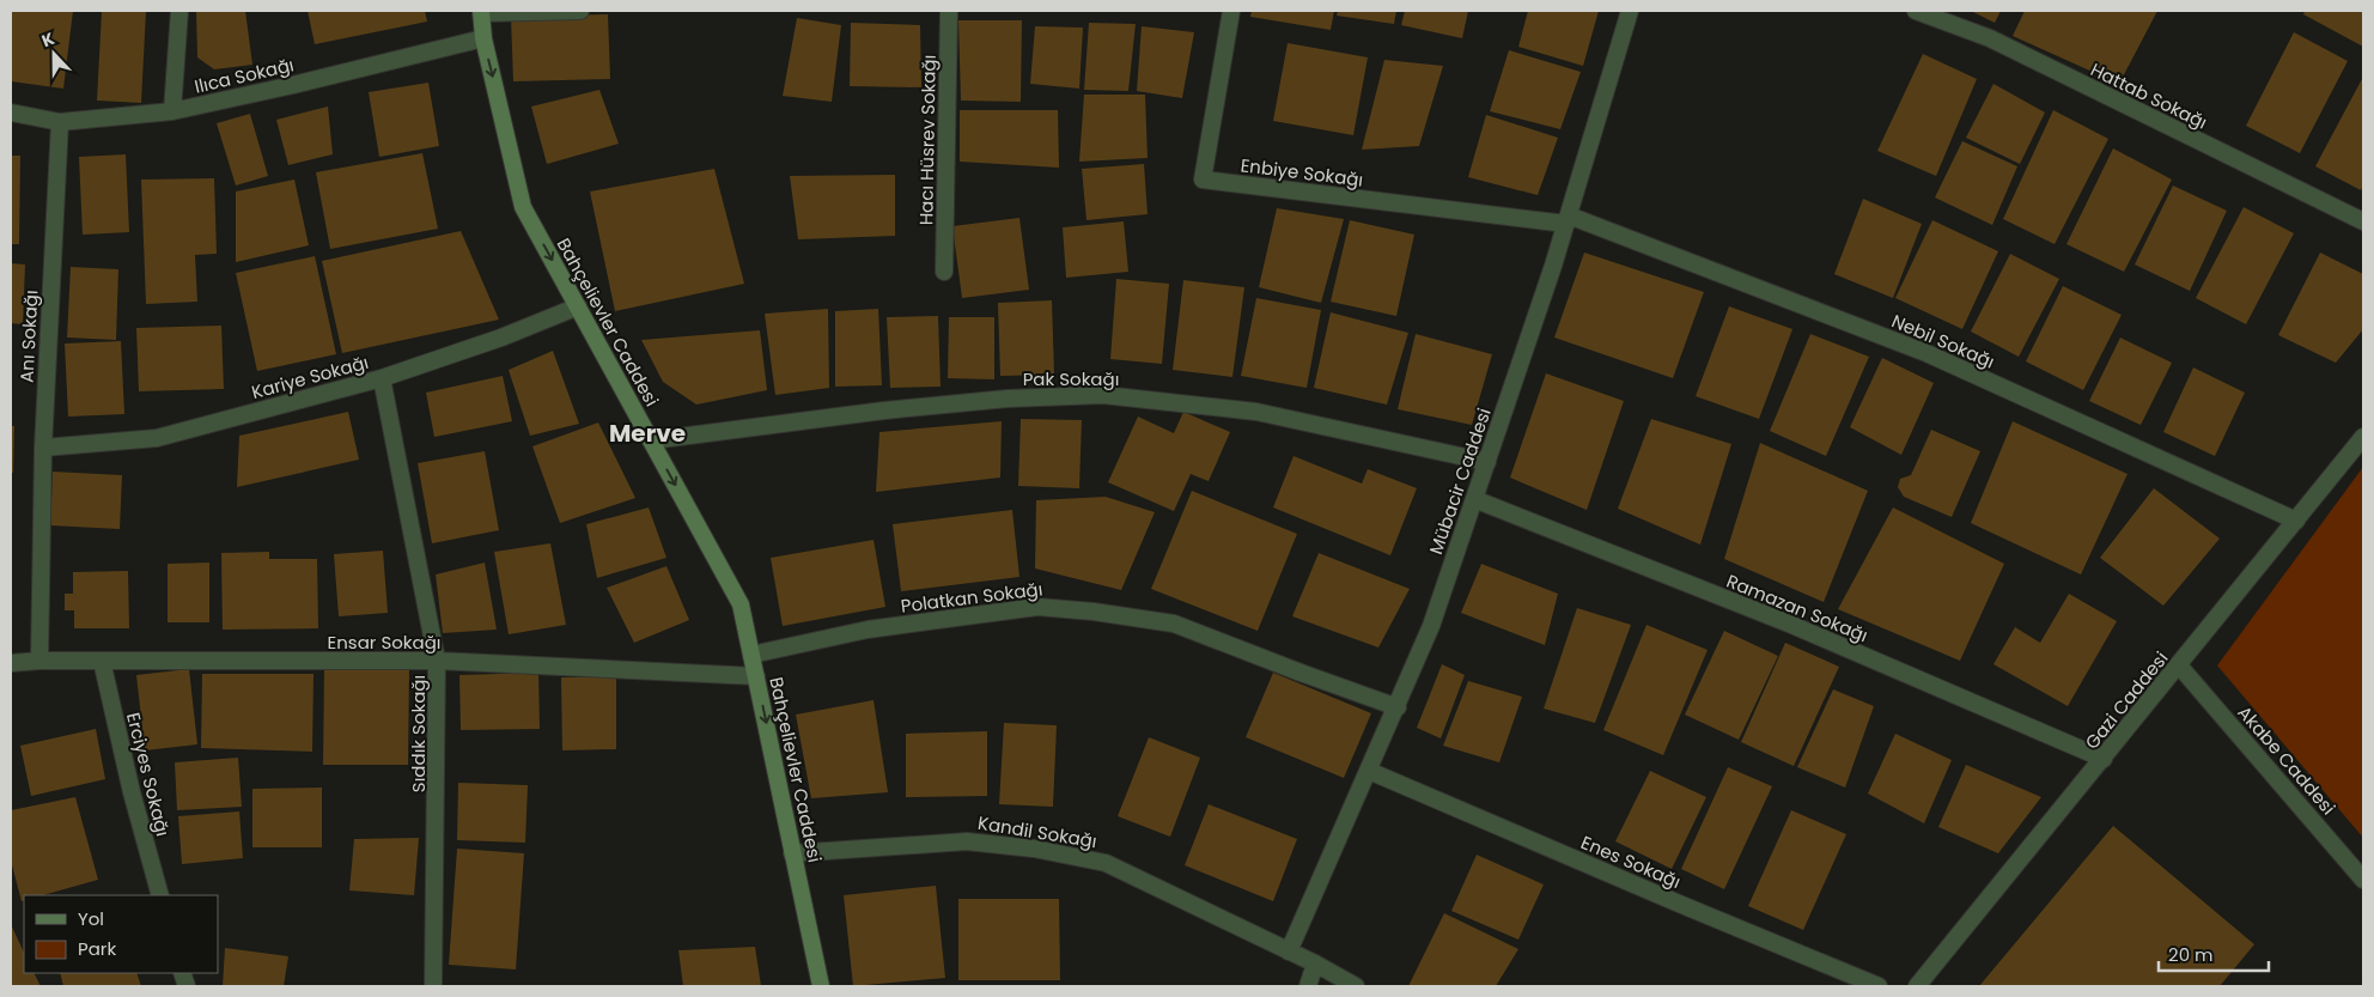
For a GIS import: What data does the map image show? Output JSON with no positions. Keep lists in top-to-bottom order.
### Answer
{
  "streets": {
    "main road": ["Bahçelievler Caddesi"],
    "street": [
      "Ilıca Sokağı",
      "Hattab Sokağı",
      "Hacı Hüsrev Sokağı",
      "Enbiye Sokağı",
      "Anı Sokağı",
      "Nebil Sokağı",
      "Kariye Sokağı",
      "Pak Sokağı",
      "Mübacir Caddesi",
      "Polatkan Sokağı",
      "Ramazan Sokağı",
      "Ensar Sokağı",
      "Gazi Caddesi",
      "Sıddık Sokağı",
      "Akabe Caddesi",
      "Erciyes Sokağı",
      "Kandil Sokağı",
      "Enes Sokağı"
    ]
  },
  "crossings": [
    ["Ilıca Sokağı", "Bahçelievler Caddesi"],
    ["Ilıca Sokağı", "Anı Sokağı"],
    ["Enbiye Sokağı", "Nebil Sokağı"],
    ["Enbiye Sokağı", "Mübacir Caddesi"],
    ["Bahçelievler Caddesi", "Kariye Sokağı"],
    ["Bahçelievler Caddesi", "Pak Sokağı"],
    ["Bahçelievler Caddesi", "Polatkan Sokağı"],
    ["Bahçelievler Caddesi", "Ensar Sokağı"],
    ["Bahçelievler Caddesi", "Kandil Sokağı"],
    ["Anı Sokağı", "Kariye Sokağı"],
    ["Anı Sokağı", "Ensar Sokağı"],
    ["Nebil Sokağı", "Mübacir Caddesi"],
    ["Nebil Sokağı", "Gazi Caddesi"],
    ["Kariye Sokağı", "Sıddık Sokağı"],
    ["Pak Sokağı", "Mübacir Caddesi"],
    ["Mübacir Caddesi", "Polatkan Sokağı"],
    ["Mübacir Caddesi", "Ramazan Sokağı"],
    ["Mübacir Caddesi", "Kandil Sokağı"],
    ["Mübacir Caddesi", "Enes Sokağı"],
    ["Ramazan Sokağı", "Gazi Caddesi"],
    ["Ensar Sokağı", "Sıddık Sokağı"],
    ["Ensar Sokağı", "Erciyes Sokağı"],
    ["Gazi Caddesi", "Akabe Caddesi"]
  ],
  "one_way": ["Bahçelievler Caddesi"],
  "districts": ["Merve"],
  "legend": ["Yol", "Park"],
  "scale_bar": "20 m",
  "north": "top"
}
